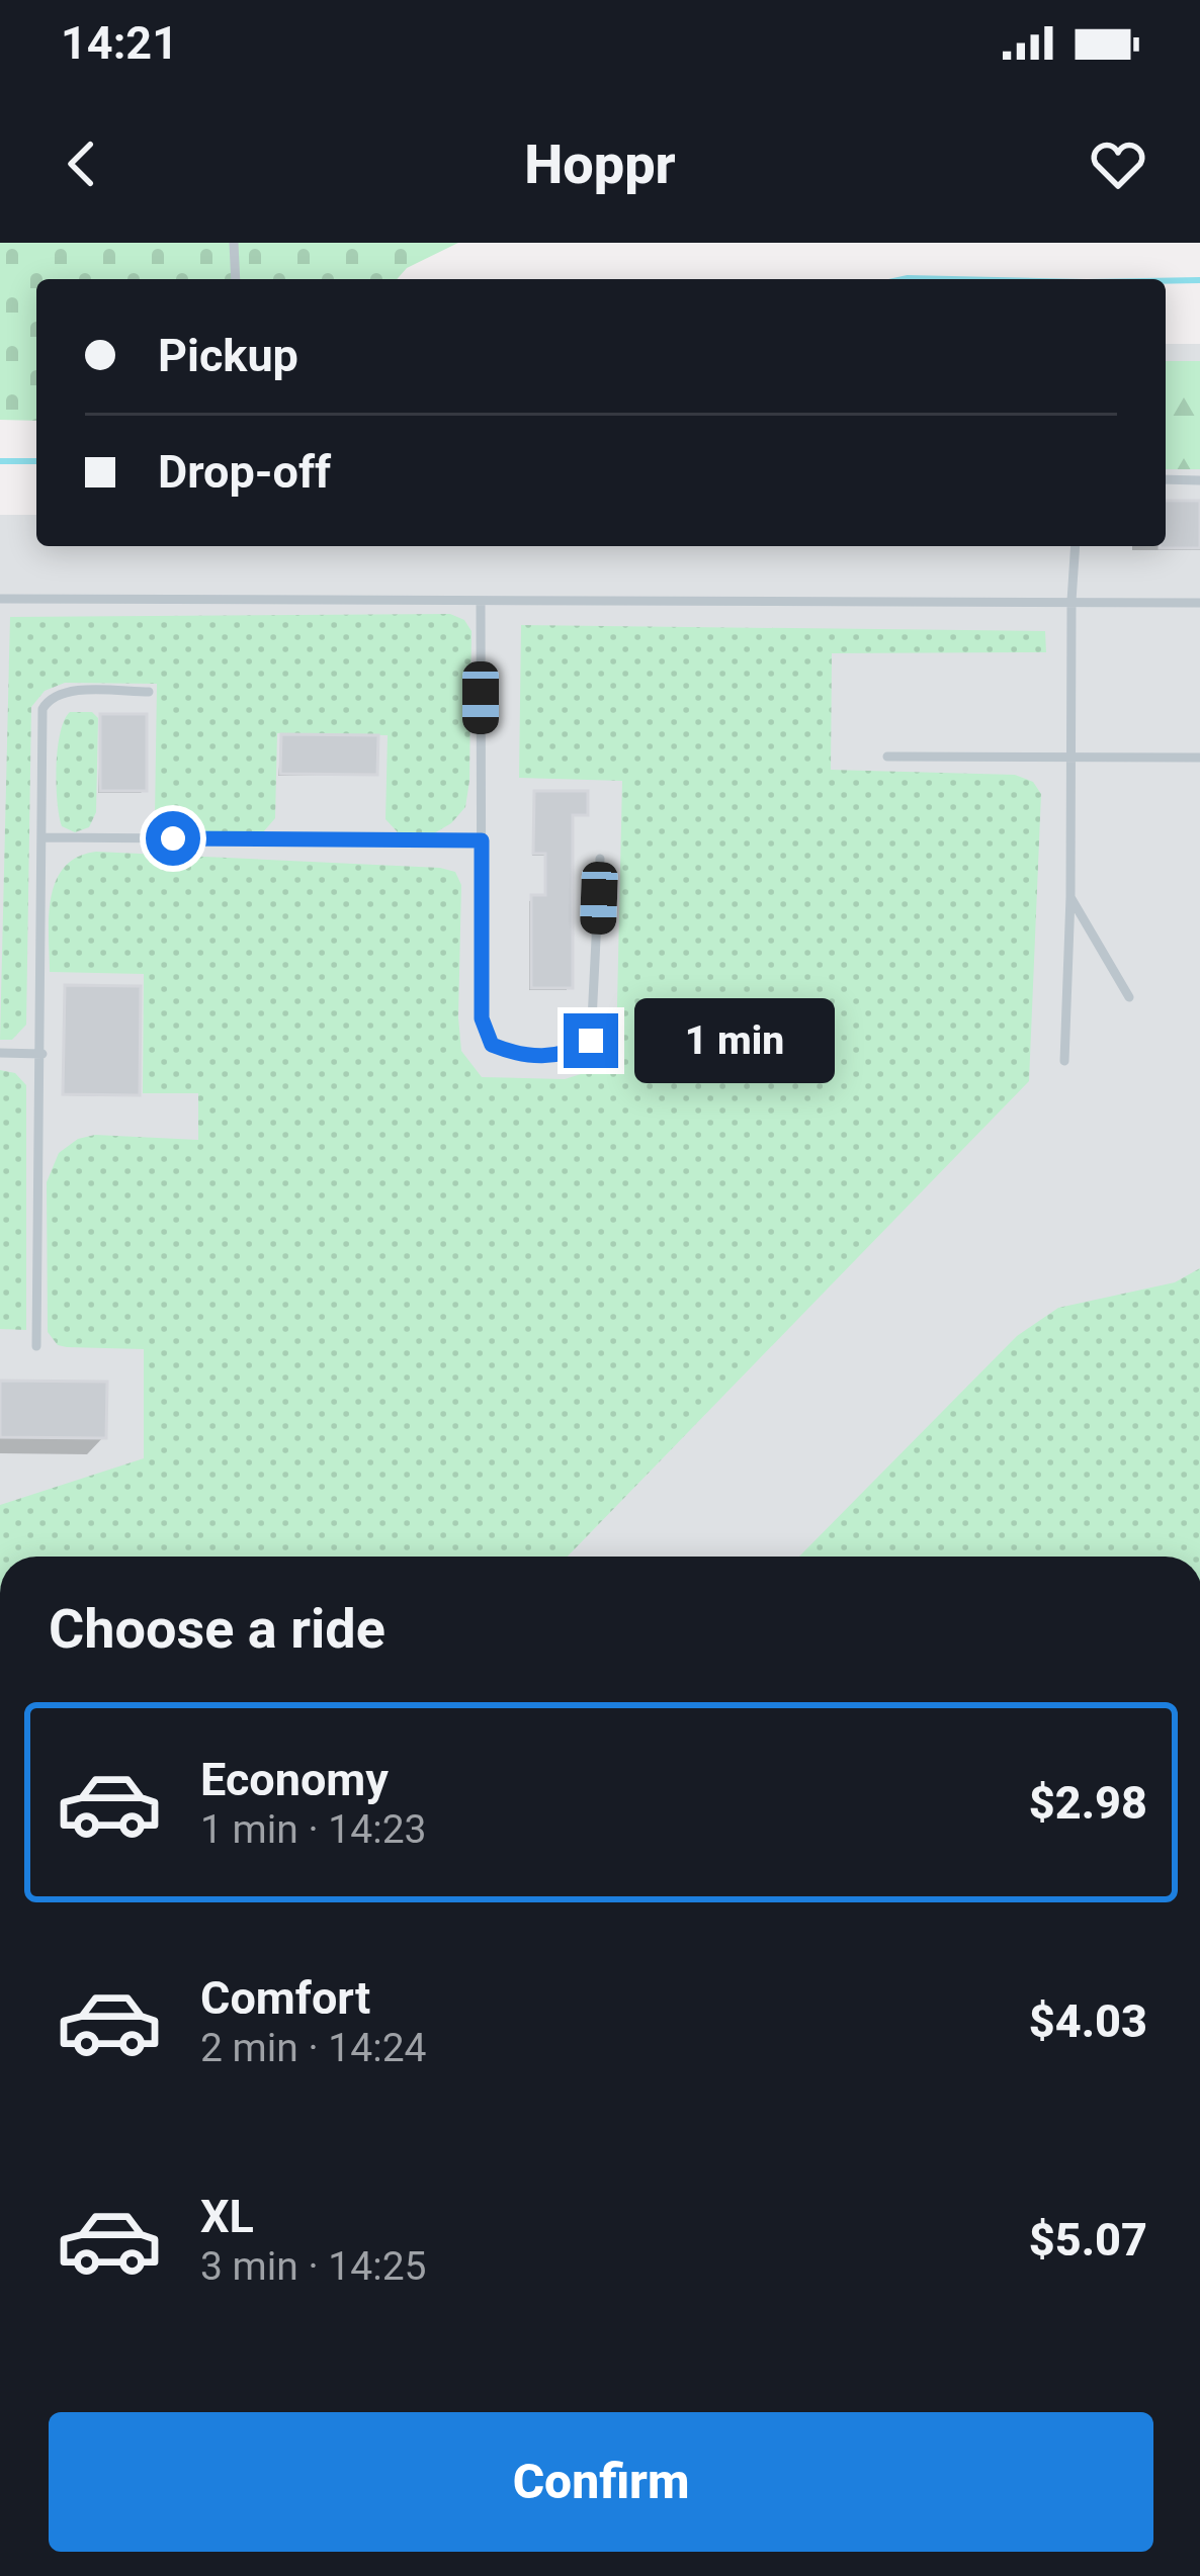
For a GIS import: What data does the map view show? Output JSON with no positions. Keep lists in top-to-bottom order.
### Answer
{
  "page": {
    "status": "14:21",
    "header": "Hoppr",
    "banner": ["Pickup", "Drop-off"],
    "bubble": "1 min",
    "heading": "Choose a ride",
    "list": [
      {
        "name": "Economy",
        "note": "1 min · 14:23",
        "value": "$2.98"
      },
      {
        "name": "Comfort",
        "note": "2 min · 14:24",
        "value": "$4.03"
      },
      {
        "name": "XL",
        "note": "3 min · 14:25",
        "value": "$5.07"
      }
    ],
    "buttons": "Confirm"
  }
}
